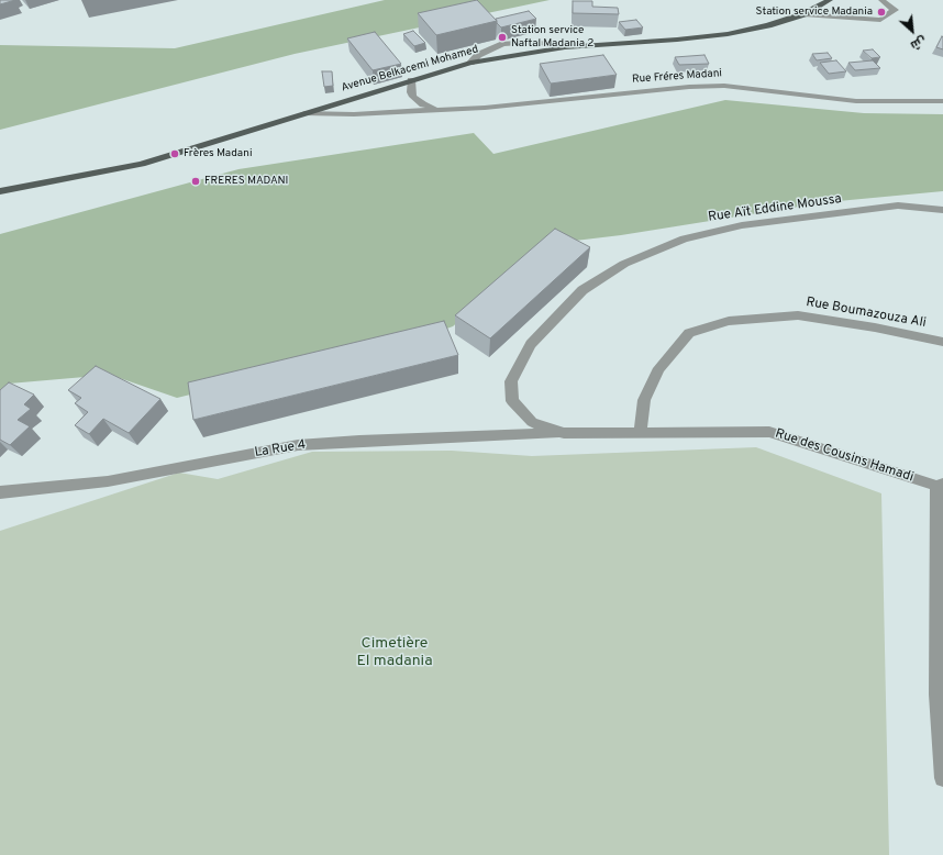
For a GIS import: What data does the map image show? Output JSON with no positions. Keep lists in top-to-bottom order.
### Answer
{
  "streets": {
    "main road": ["Avenue Belkacemi Mohamed"],
    "street": [
      "Rue Fréres Madani",
      "Rue Aït Eddine Moussa",
      "Rue Boumazouza Ali",
      "La Rue 4",
      "Rue des Cousins Hamadi"
    ]
  },
  "crossings": [
    ["Avenue Belkacemi Mohamed", "Rue Fréres Madani"],
    ["Rue Aït Eddine Moussa", "Rue Boumazouza Ali"],
    ["Rue Aït Eddine Moussa", "La Rue 4"],
    ["Rue Aït Eddine Moussa", "Rue des Cousins Hamadi"],
    ["Rue Boumazouza Ali", "Rue des Cousins Hamadi"]
  ],
  "parks": ["Cimetière El madania"],
  "places": [
    "Station service Madania",
    "Station service Naftal Madania 2",
    "Frères Madani",
    "FRERES MADANI"
  ],
  "north": "bottom right"
}
